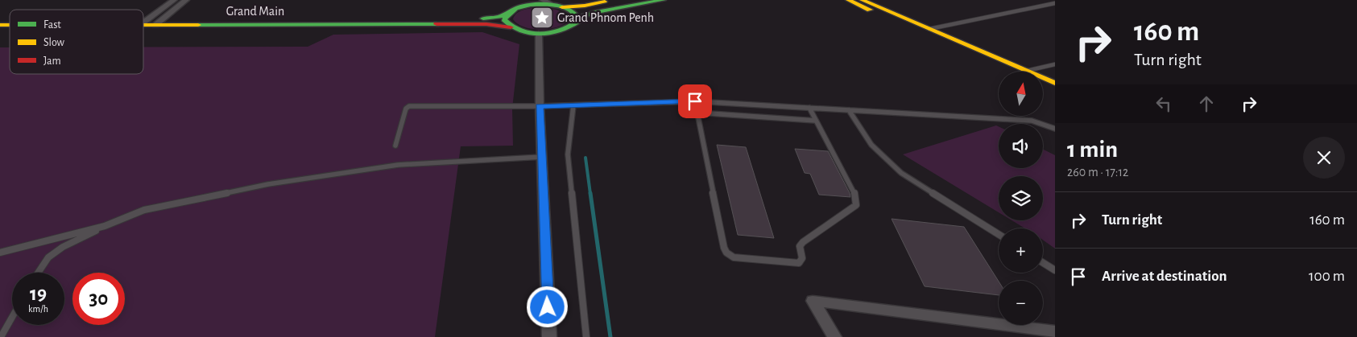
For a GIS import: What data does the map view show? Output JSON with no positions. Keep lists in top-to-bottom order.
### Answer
{
  "streets": {
    "street": ["Grand Main"]
  },
  "places": {
    "place": ["Grand Phnom Penh"]
  },
  "legend": ["Fast", "Slow", "Jam"],
  "north": "top",
  "page": {
    "turn": ["160 m", "Turn right"],
    "map_buttons": ["+", "−"],
    "heading": ["1 min", "260 m · 17:12"],
    "list": [
      {
        "name": "Turn right",
        "value": "160 m"
      },
      {
        "name": "Arrive at destination",
        "value": "100 m"
      }
    ],
    "speed": "19 km/h",
    "limit": "30"
  }
}
